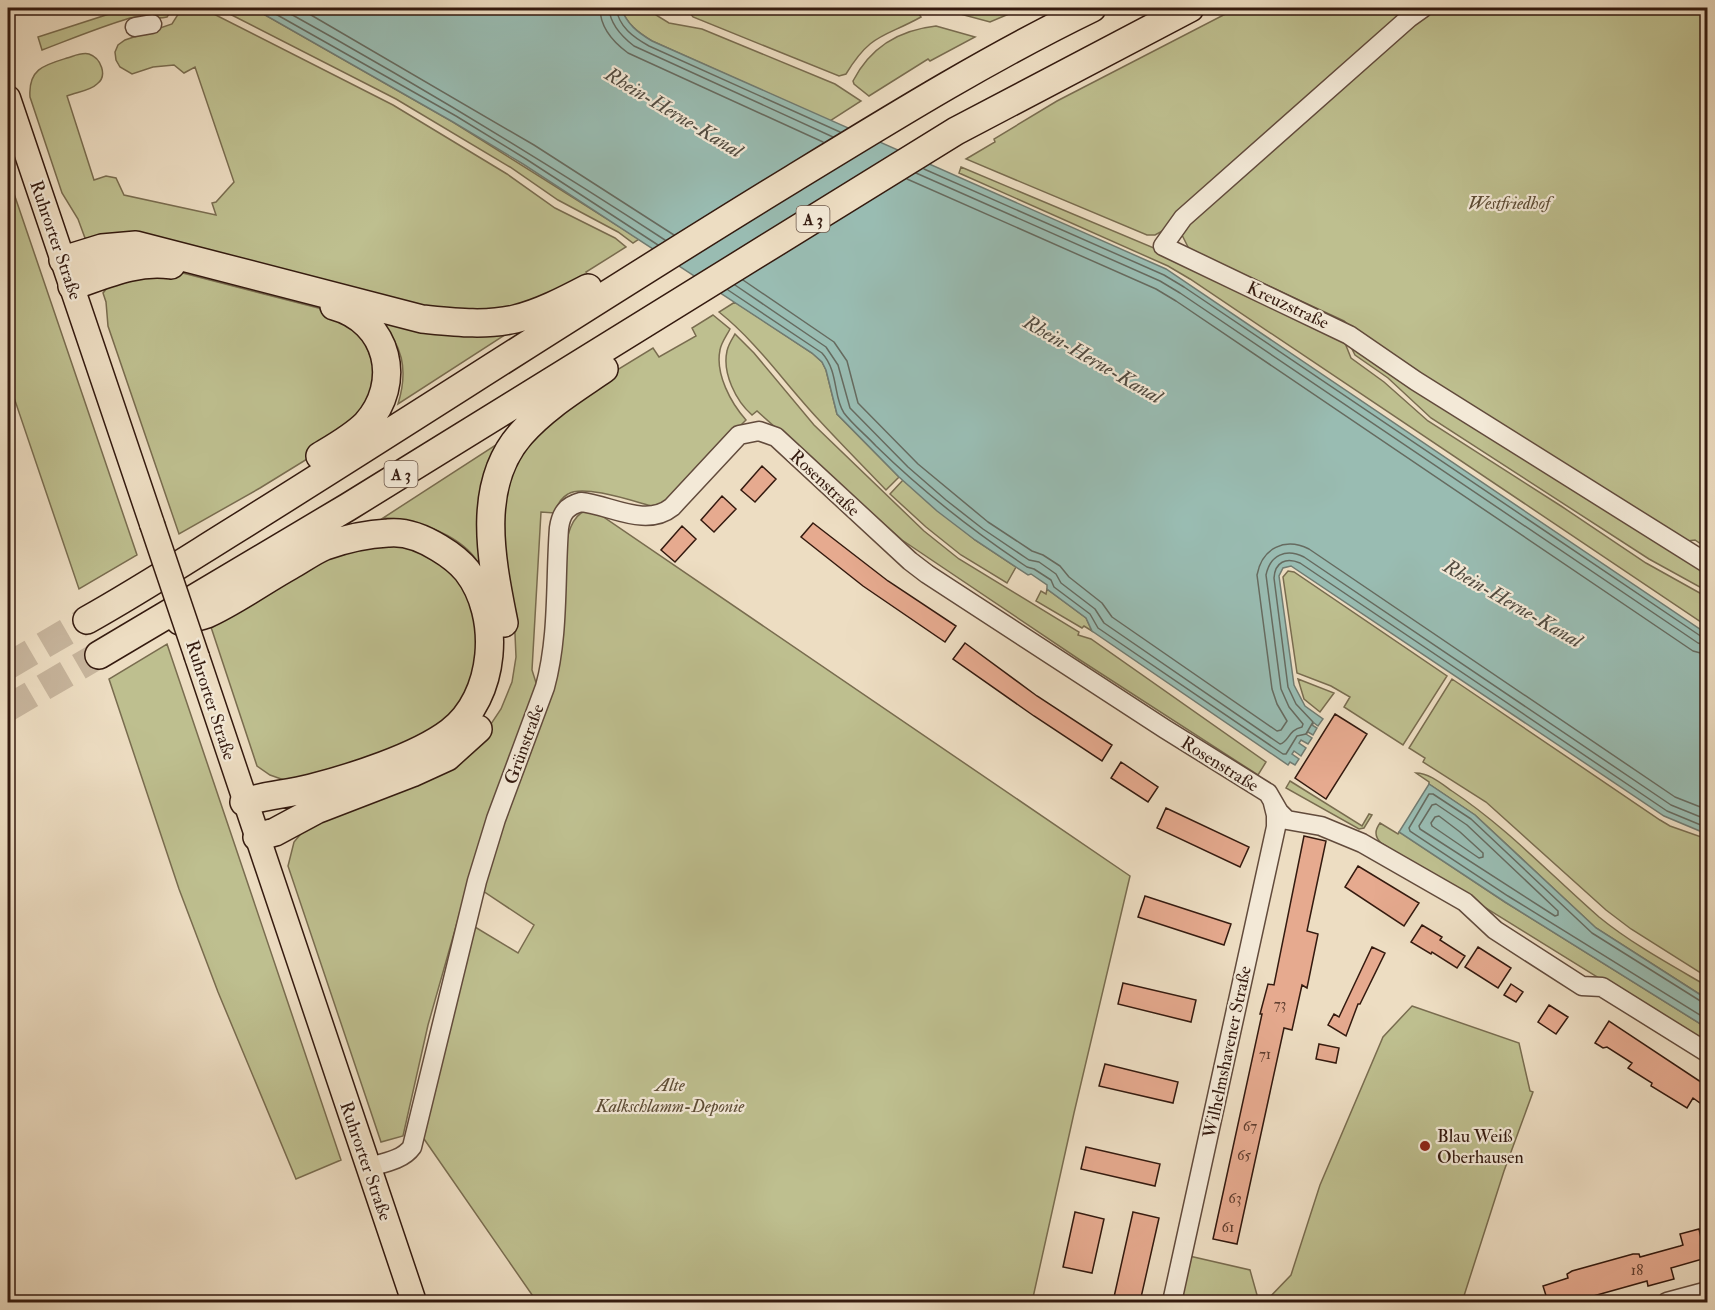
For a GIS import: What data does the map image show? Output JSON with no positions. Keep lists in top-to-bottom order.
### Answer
{
  "streets": {
    "highway": ["A 3"],
    "main road": ["Ruhrorter Straße"],
    "street": [
      "Kreuzstraße",
      "Rosenstraße",
      "Grünstraße",
      "Wilhelmshavener Straße"
    ]
  },
  "crossings": [
    ["Ruhrorter Straße", "Grünstraße"],
    ["Rosenstraße", "Grünstraße"],
    ["Rosenstraße", "Wilhelmshavener Straße"]
  ],
  "water": ["Rhein-Herne-Kanal"],
  "parks": ["Westfriedhof", "Alte Kalkschlamm-Deponie"],
  "places": ["Blau Weiß Oberhausen"],
  "house_numbers": [
    "73",
    "71",
    "67",
    "65",
    "63",
    "61",
    "18"
  ]
}
